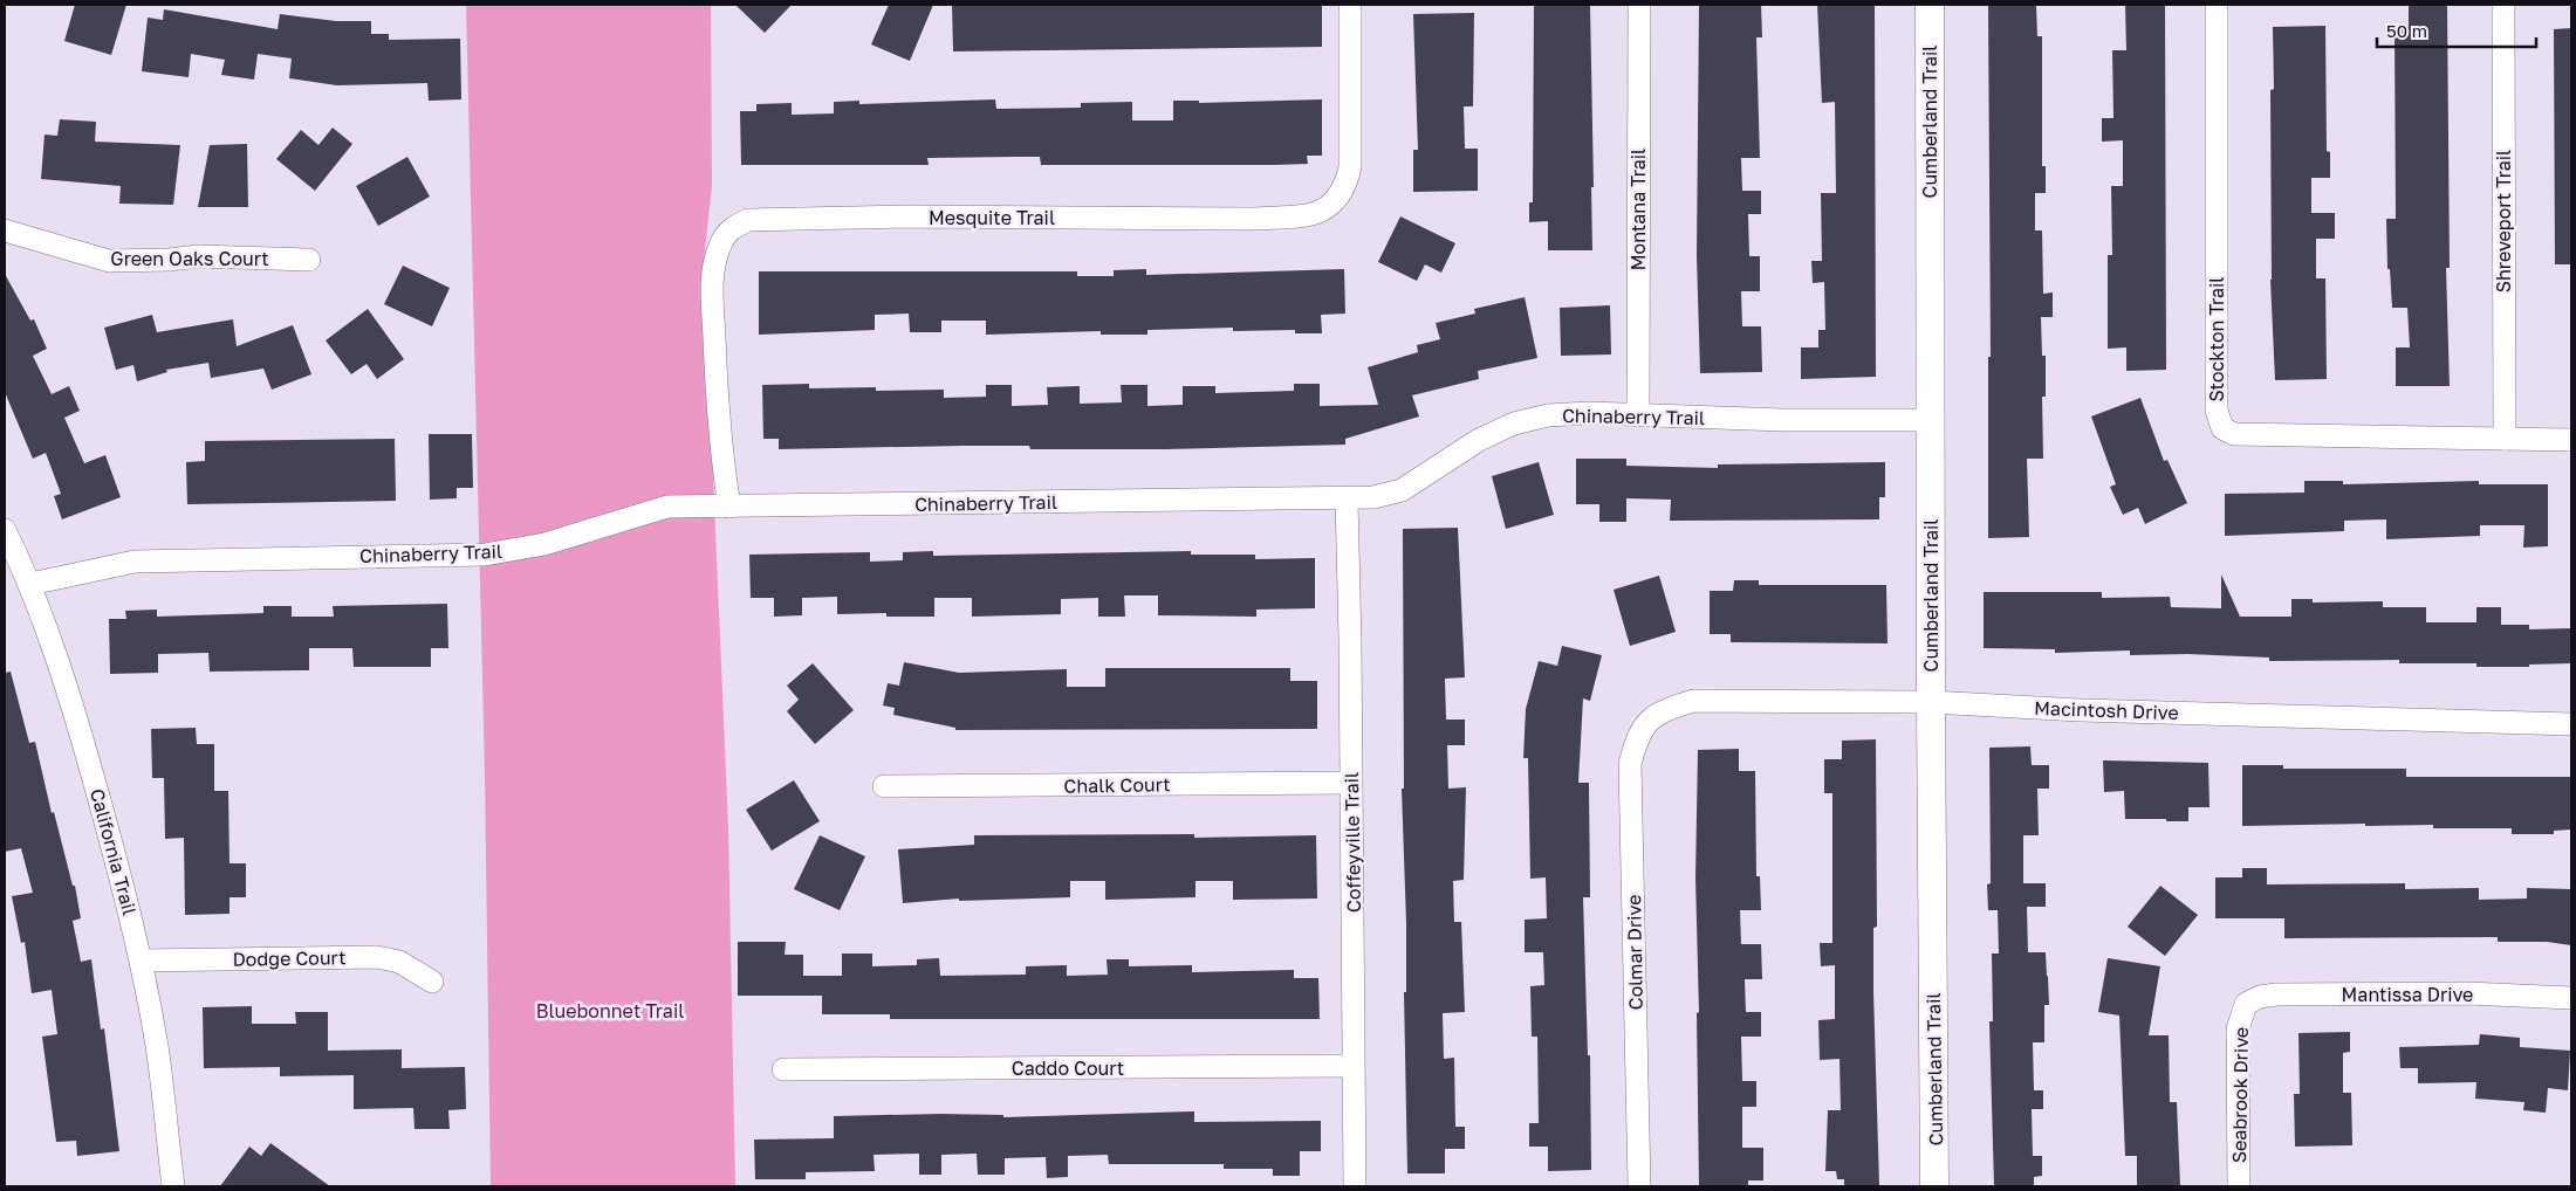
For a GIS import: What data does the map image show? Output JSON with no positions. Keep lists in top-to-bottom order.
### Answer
{
  "streets": {
    "street": [
      "Cumberland Trail",
      "Montana Trail",
      "Mesquite Trail",
      "Shreveport Trail",
      "Green Oaks Court",
      "Stockton Trail",
      "Chinaberry Trail",
      "Macintosh Drive",
      "Chalk Court",
      "Coffeyville Trail",
      "California Trail",
      "Colmar Drive",
      "Dodge Court",
      "Mantissa Drive",
      "Caddo Court",
      "Seabrook Drive"
    ]
  },
  "crossings": [
    ["Cumberland Trail", "Chinaberry Trail"],
    ["Cumberland Trail", "Macintosh Drive"],
    ["Montana Trail", "Chinaberry Trail"],
    ["Mesquite Trail", "Chinaberry Trail"],
    ["Shreveport Trail", "Stockton Trail"],
    ["Chinaberry Trail", "Coffeyville Trail"],
    ["Chinaberry Trail", "California Trail"],
    ["Macintosh Drive", "Colmar Drive"],
    ["Chalk Court", "Coffeyville Trail"],
    ["Coffeyville Trail", "Caddo Court"],
    ["California Trail", "Dodge Court"],
    ["Mantissa Drive", "Seabrook Drive"]
  ],
  "parks": ["Bluebonnet Trail"],
  "scale_bar": "50 m"
}
